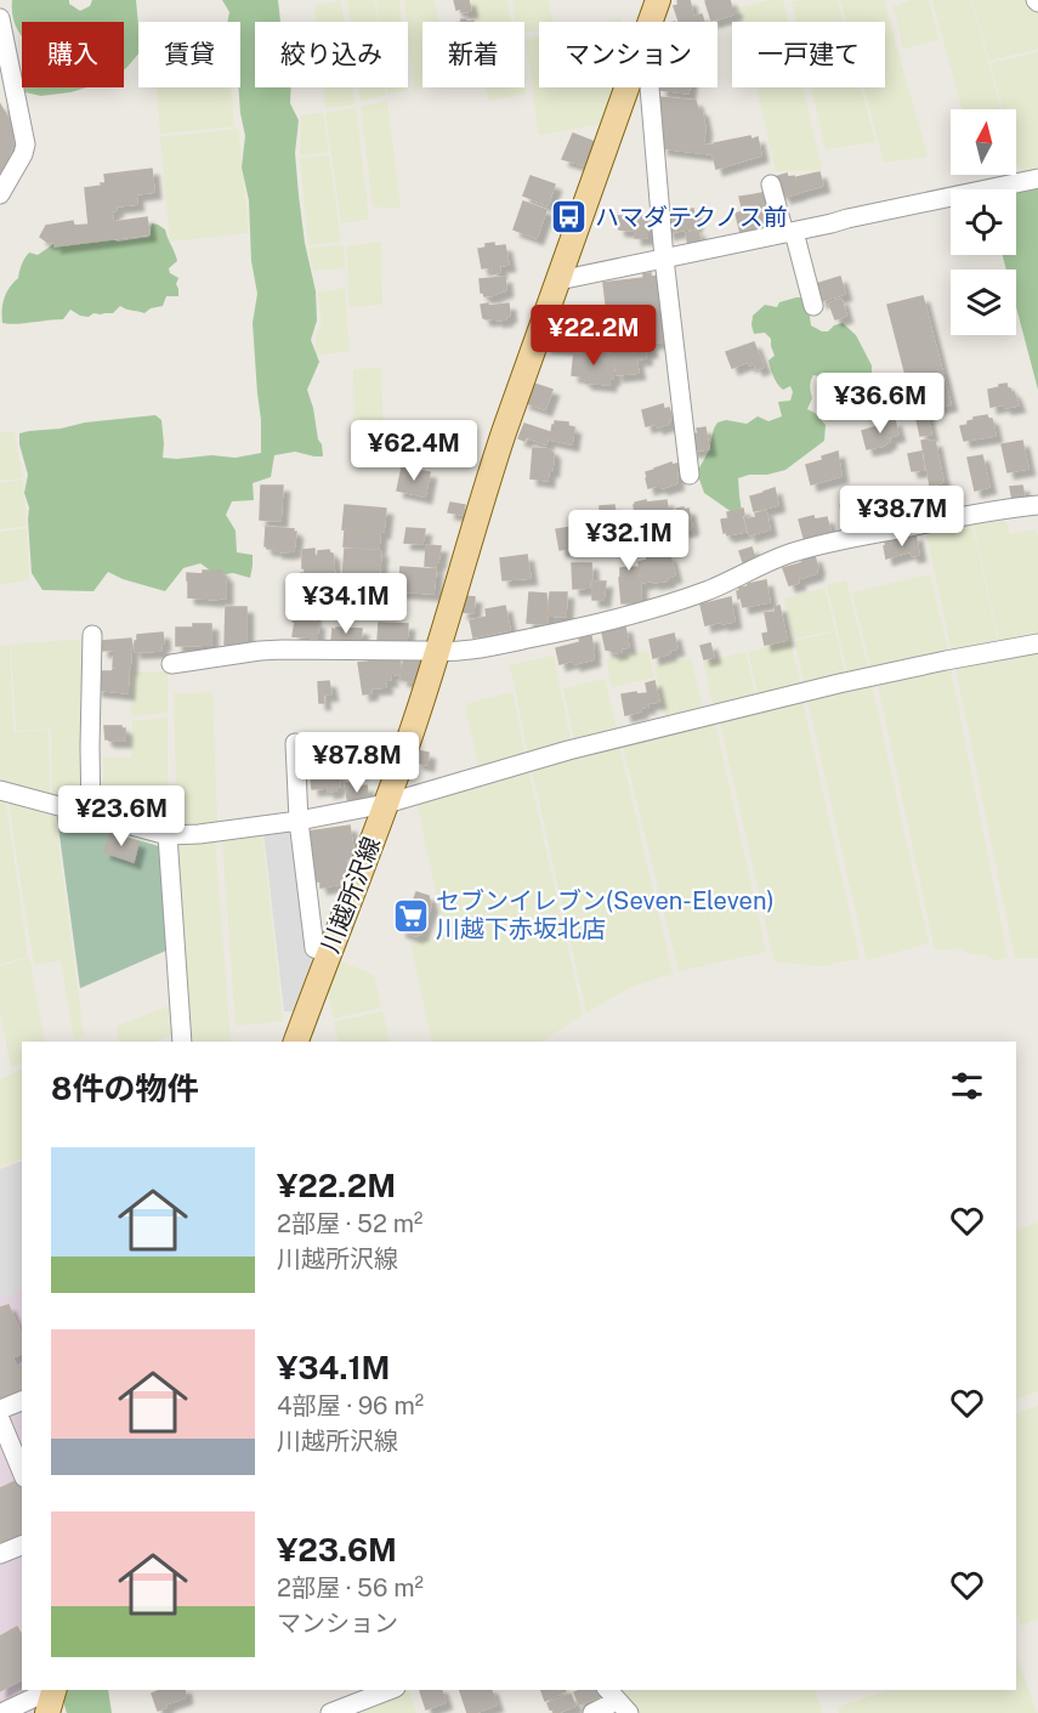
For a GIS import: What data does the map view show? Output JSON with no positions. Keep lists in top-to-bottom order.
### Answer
{
  "streets": {
    "main road": ["川越所沢線"]
  },
  "places": {
    "bus stop": ["ハマダテクノス前"],
    "supermarket": ["セブンイレブン(Seven-Eleven) 川越下赤坂北店"]
  },
  "north": "top",
  "page": {
    "chip": [
      "購入",
      "賃貸",
      "絞り込み",
      "新着",
      "マンション",
      "一戸建て"
    ],
    "price": [
      "¥22.2M",
      "¥36.6M",
      "¥62.4M",
      "¥38.7M",
      "¥32.1M",
      "¥34.1M",
      "¥87.8M",
      "¥23.6M"
    ],
    "heading": "8件の物件",
    "list": [
      {
        "name": "¥22.2M",
        "note": "2部屋 · 52 m² · 川越所沢線"
      },
      {
        "name": "¥34.1M",
        "note": "4部屋 · 96 m² · 川越所沢線"
      },
      {
        "name": "¥23.6M",
        "note": "2部屋 · 56 m² · マンション"
      }
    ]
  }
}
